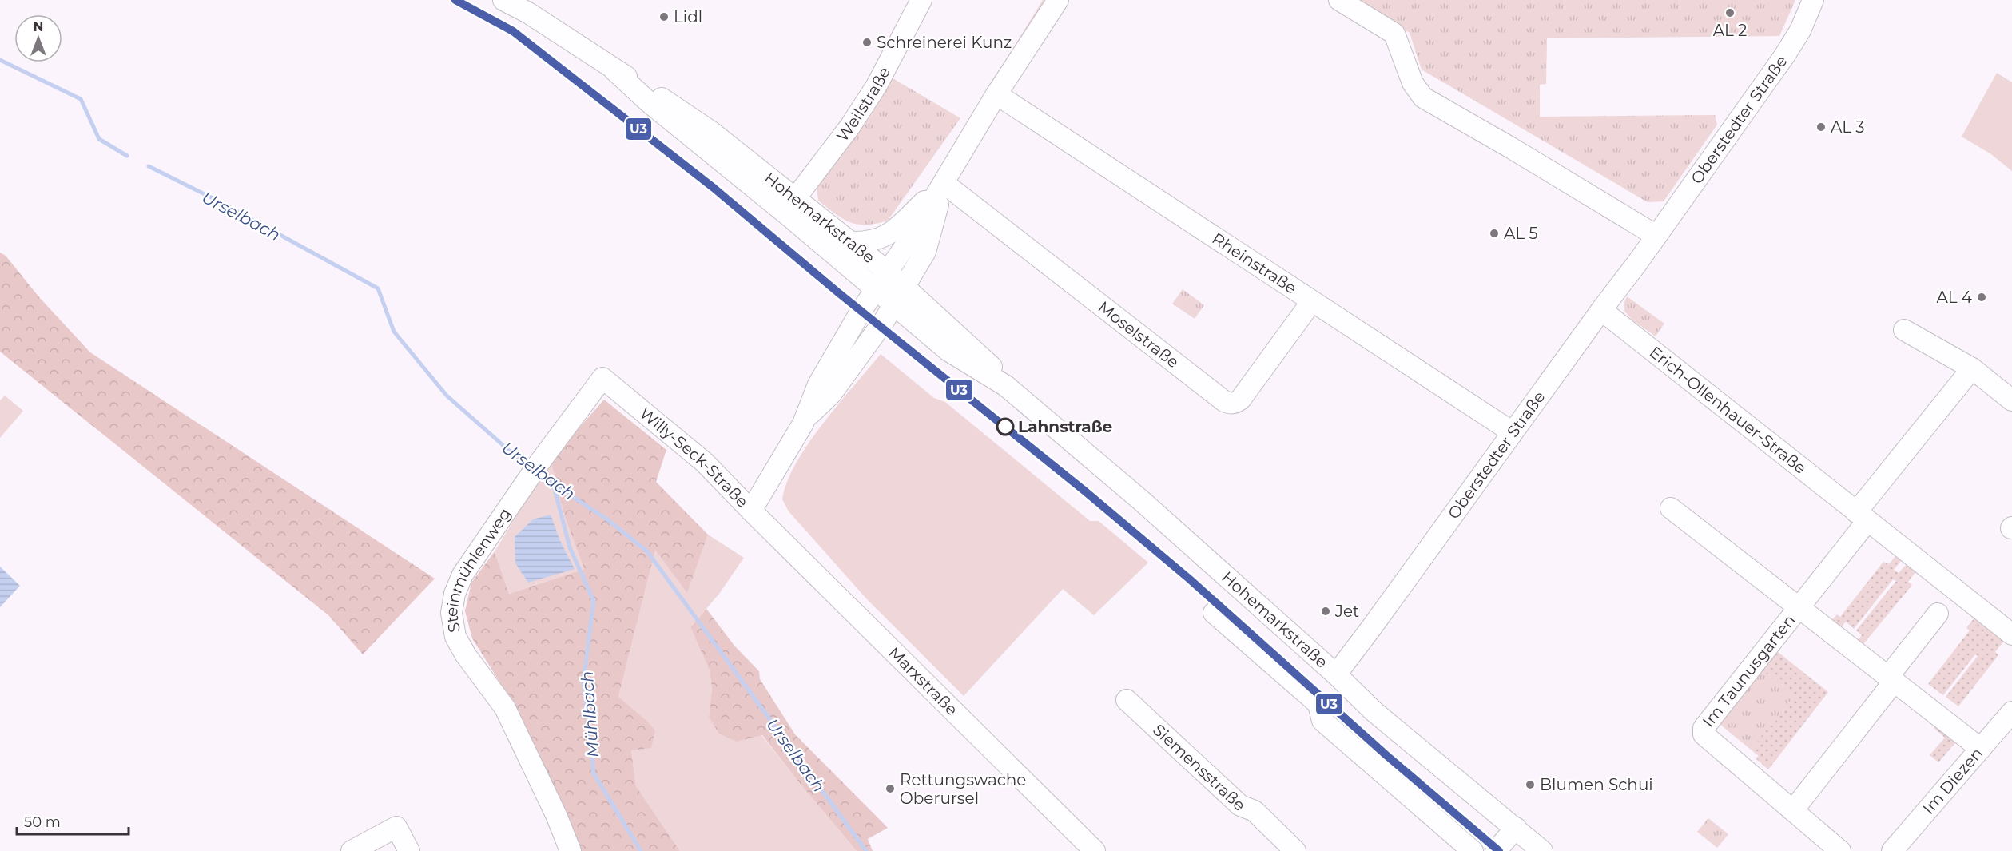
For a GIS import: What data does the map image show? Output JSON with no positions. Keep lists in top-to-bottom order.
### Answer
{
  "streets": {
    "street": [
      "Weilstraße",
      "Oberstedter Straße",
      "Hohemarkstraße",
      "Rheinstraße",
      "Moselstraße",
      "Erich-Ollenhauer-Straße",
      "Willy-Seck-Straße",
      "Steinmühlenweg",
      "Im Taunusgarten",
      "Marxstraße",
      "Siemensstraße",
      "Im Diezen"
    ]
  },
  "crossings": [
    ["Weilstraße", "Hohemarkstraße"],
    ["Oberstedter Straße", "Hohemarkstraße"],
    ["Oberstedter Straße", "Rheinstraße"],
    ["Oberstedter Straße", "Erich-Ollenhauer-Straße"],
    ["Hohemarkstraße", "Willy-Seck-Straße"],
    ["Rheinstraße", "Moselstraße"],
    ["Willy-Seck-Straße", "Steinmühlenweg"],
    ["Willy-Seck-Straße", "Marxstraße"],
    ["Im Taunusgarten", "Im Diezen"]
  ],
  "water": ["Urselbach", "Mühlbach"],
  "places": [
    "AL 2",
    "Lidl",
    "Schreinerei Kunz",
    "AL 3",
    "AL 5",
    "AL 4",
    "Lahnstraße",
    "Jet",
    "Blumen Schui",
    "Rettungswache Oberursel"
  ],
  "lines": ["transit line U3"],
  "scale_bar": "50 m",
  "north": "top"
}
